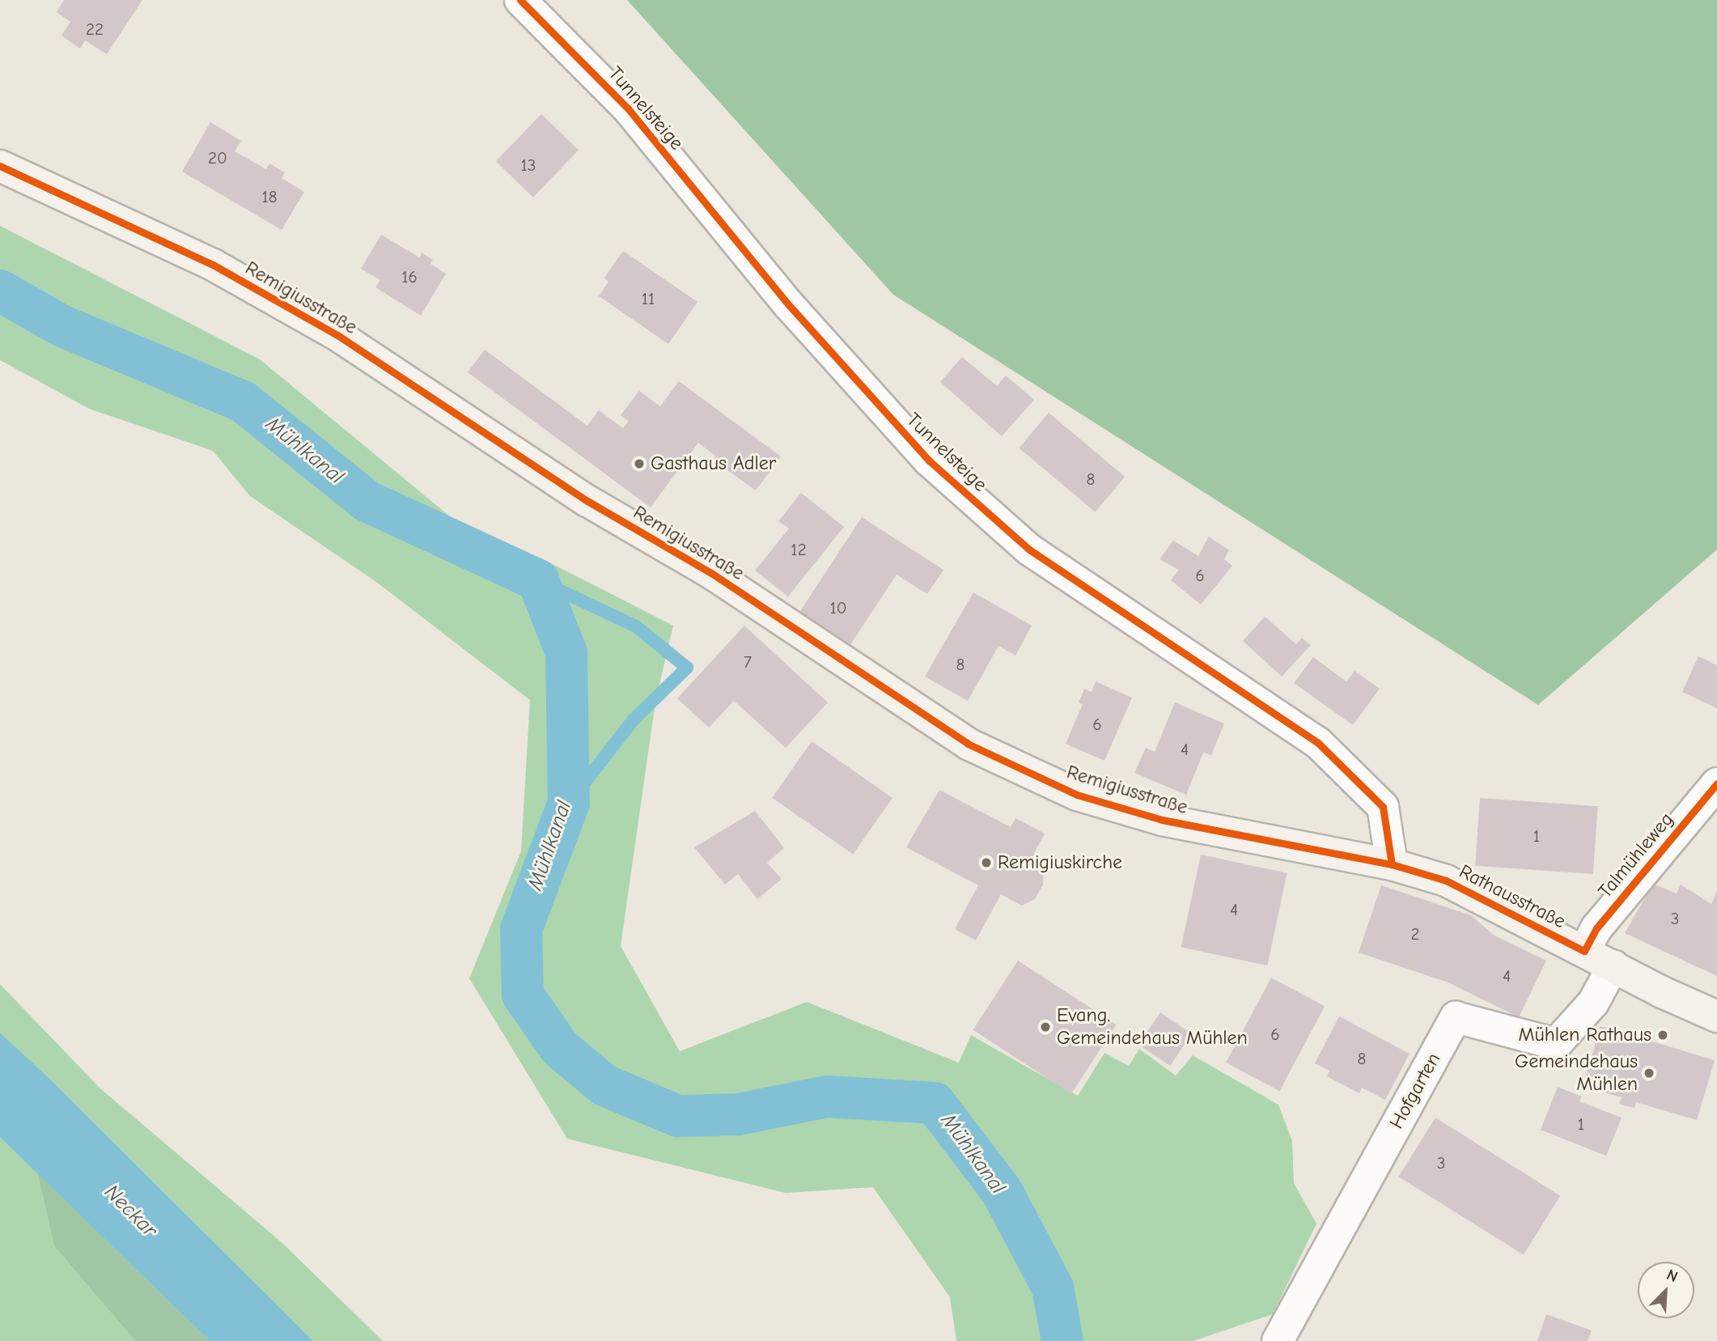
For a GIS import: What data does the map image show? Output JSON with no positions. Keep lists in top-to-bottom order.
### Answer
{
  "streets": {
    "main road": ["Remigiusstraße", "Rathausstraße"],
    "street": ["Tunnelsteige", "Talmühleweg", "Hofgarten"]
  },
  "crossings": [
    ["Tunnelsteige", "Remigiusstraße"],
    ["Tunnelsteige", "Rathausstraße"],
    ["Remigiusstraße", "Rathausstraße"],
    ["Talmühleweg", "Rathausstraße"],
    ["Rathausstraße", "Hofgarten"]
  ],
  "water": ["Mühlkanal", "Neckar"],
  "places": [
    "Gasthaus Adler",
    "Remigiuskirche",
    "Evang. Gemeindehaus Mühlen",
    "Mühlen Rathaus",
    "Gemeindehaus Mühlen"
  ],
  "house_numbers": [
    "22",
    "20",
    "13",
    "18",
    "16",
    "11",
    "8",
    "12",
    "6",
    "10",
    "7",
    "8",
    "6",
    "4",
    "1",
    "4",
    "3",
    "2",
    "4",
    "6",
    "8",
    "1",
    "3"
  ],
  "north": "top right"
}
